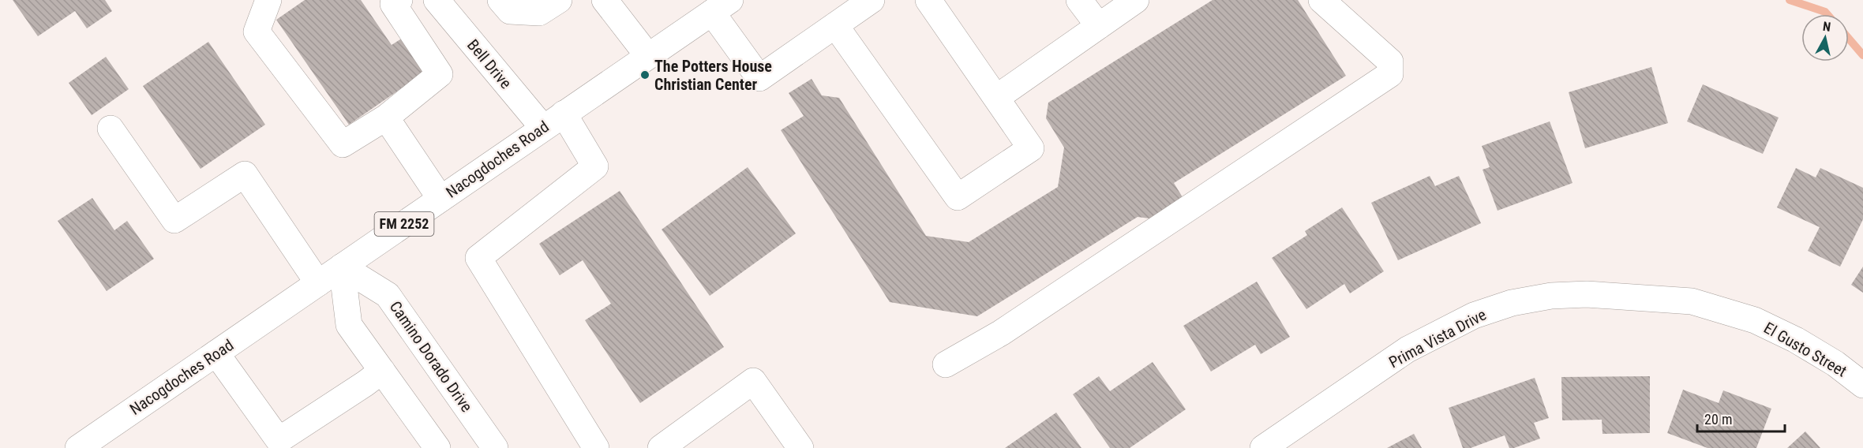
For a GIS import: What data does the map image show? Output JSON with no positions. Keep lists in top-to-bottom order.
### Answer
{
  "streets": {
    "street": [
      "Bell Drive",
      "Nacogdoches Road",
      "FM 2252",
      "Prima Vista Drive",
      "El Gusto Street",
      "Camino Dorado Drive"
    ]
  },
  "crossings": [
    ["Bell Drive", "Nacogdoches Road"],
    ["Nacogdoches Road", "Camino Dorado Drive"],
    ["Prima Vista Drive", "El Gusto Street"]
  ],
  "places": ["The Potters House Christian Center"],
  "scale_bar": "20 m",
  "north": "top"
}
